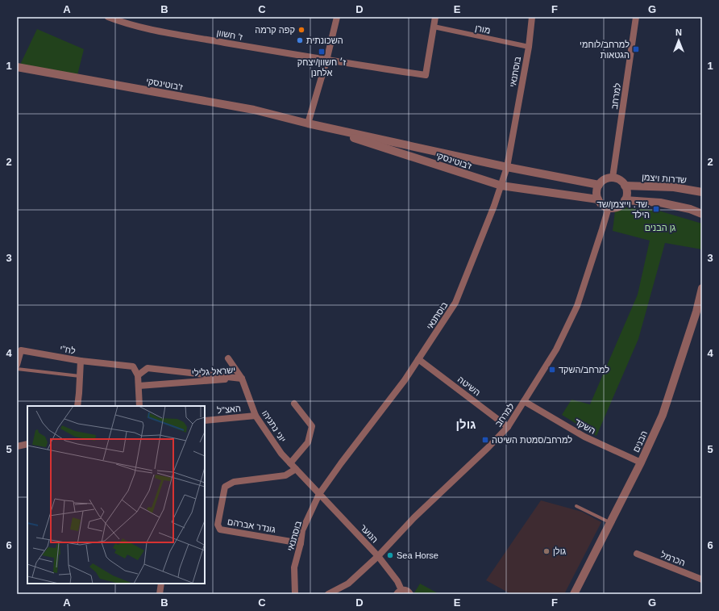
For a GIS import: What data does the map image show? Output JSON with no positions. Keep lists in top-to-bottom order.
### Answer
{
  "streets": {
    "street": [
      "מורן",
      "ז' חשוון",
      "בוסתנאי",
      "ז'בוטינסקי",
      "למרחב",
      "שדרות ויצמן",
      "לח\"י",
      "ישראל גלילי",
      "השיטה",
      "האצ\"ל",
      "יוני נתניהו",
      "השקד",
      "הבנים",
      "גונדר אברהם",
      "הנוער",
      "הכרמל"
    ]
  },
  "crossings": [
    ["מורן", "ז' חשוון"],
    ["מורן", "בוסתנאי"],
    ["בוסתנאי", "ז'בוטינסקי"],
    ["בוסתנאי", "השיטה"],
    ["בוסתנאי", "יוני נתניהו"],
    ["בוסתנאי", "גונדר אברהם"],
    ["בוסתנאי", "הנוער"],
    ["ז'בוטינסקי", "למרחב"],
    ["ז'בוטינסקי", "שדרות ויצמן"],
    ["למרחב", "שדרות ויצמן"],
    ["למרחב", "השיטה"],
    ["למרחב", "השקד"],
    ["למרחב", "הנוער"],
    ["ישראל גלילי", "יוני נתניהו"],
    ["האצ\"ל", "יוני נתניהו"],
    ["יוני נתניהו", "גונדר אברהם"],
    ["יוני נתניהו", "הנוער"],
    ["השקד", "הבנים"]
  ],
  "districts": ["גולן"],
  "parks": ["גן הבנים"],
  "places": {
    "other": [
      "קפה קרמה",
      "השכונתית",
      "גולן",
      "Sea Horse"
    ],
    "transit": [
      "למרחב/לוחמי הגטאות",
      "ז׳ חשוון/יצחק אלחנן",
      "שד. וייצמן/שד. הילד",
      "למרחב/השקד",
      "למרחב/סמטת השיטה"
    ]
  },
  "north": "top",
  "grid": {
    "columns": [
      "A",
      "B",
      "C",
      "D",
      "E",
      "F",
      "G"
    ],
    "rows": [
      "1",
      "2",
      "3",
      "4",
      "5",
      "6"
    ]
  }
}
